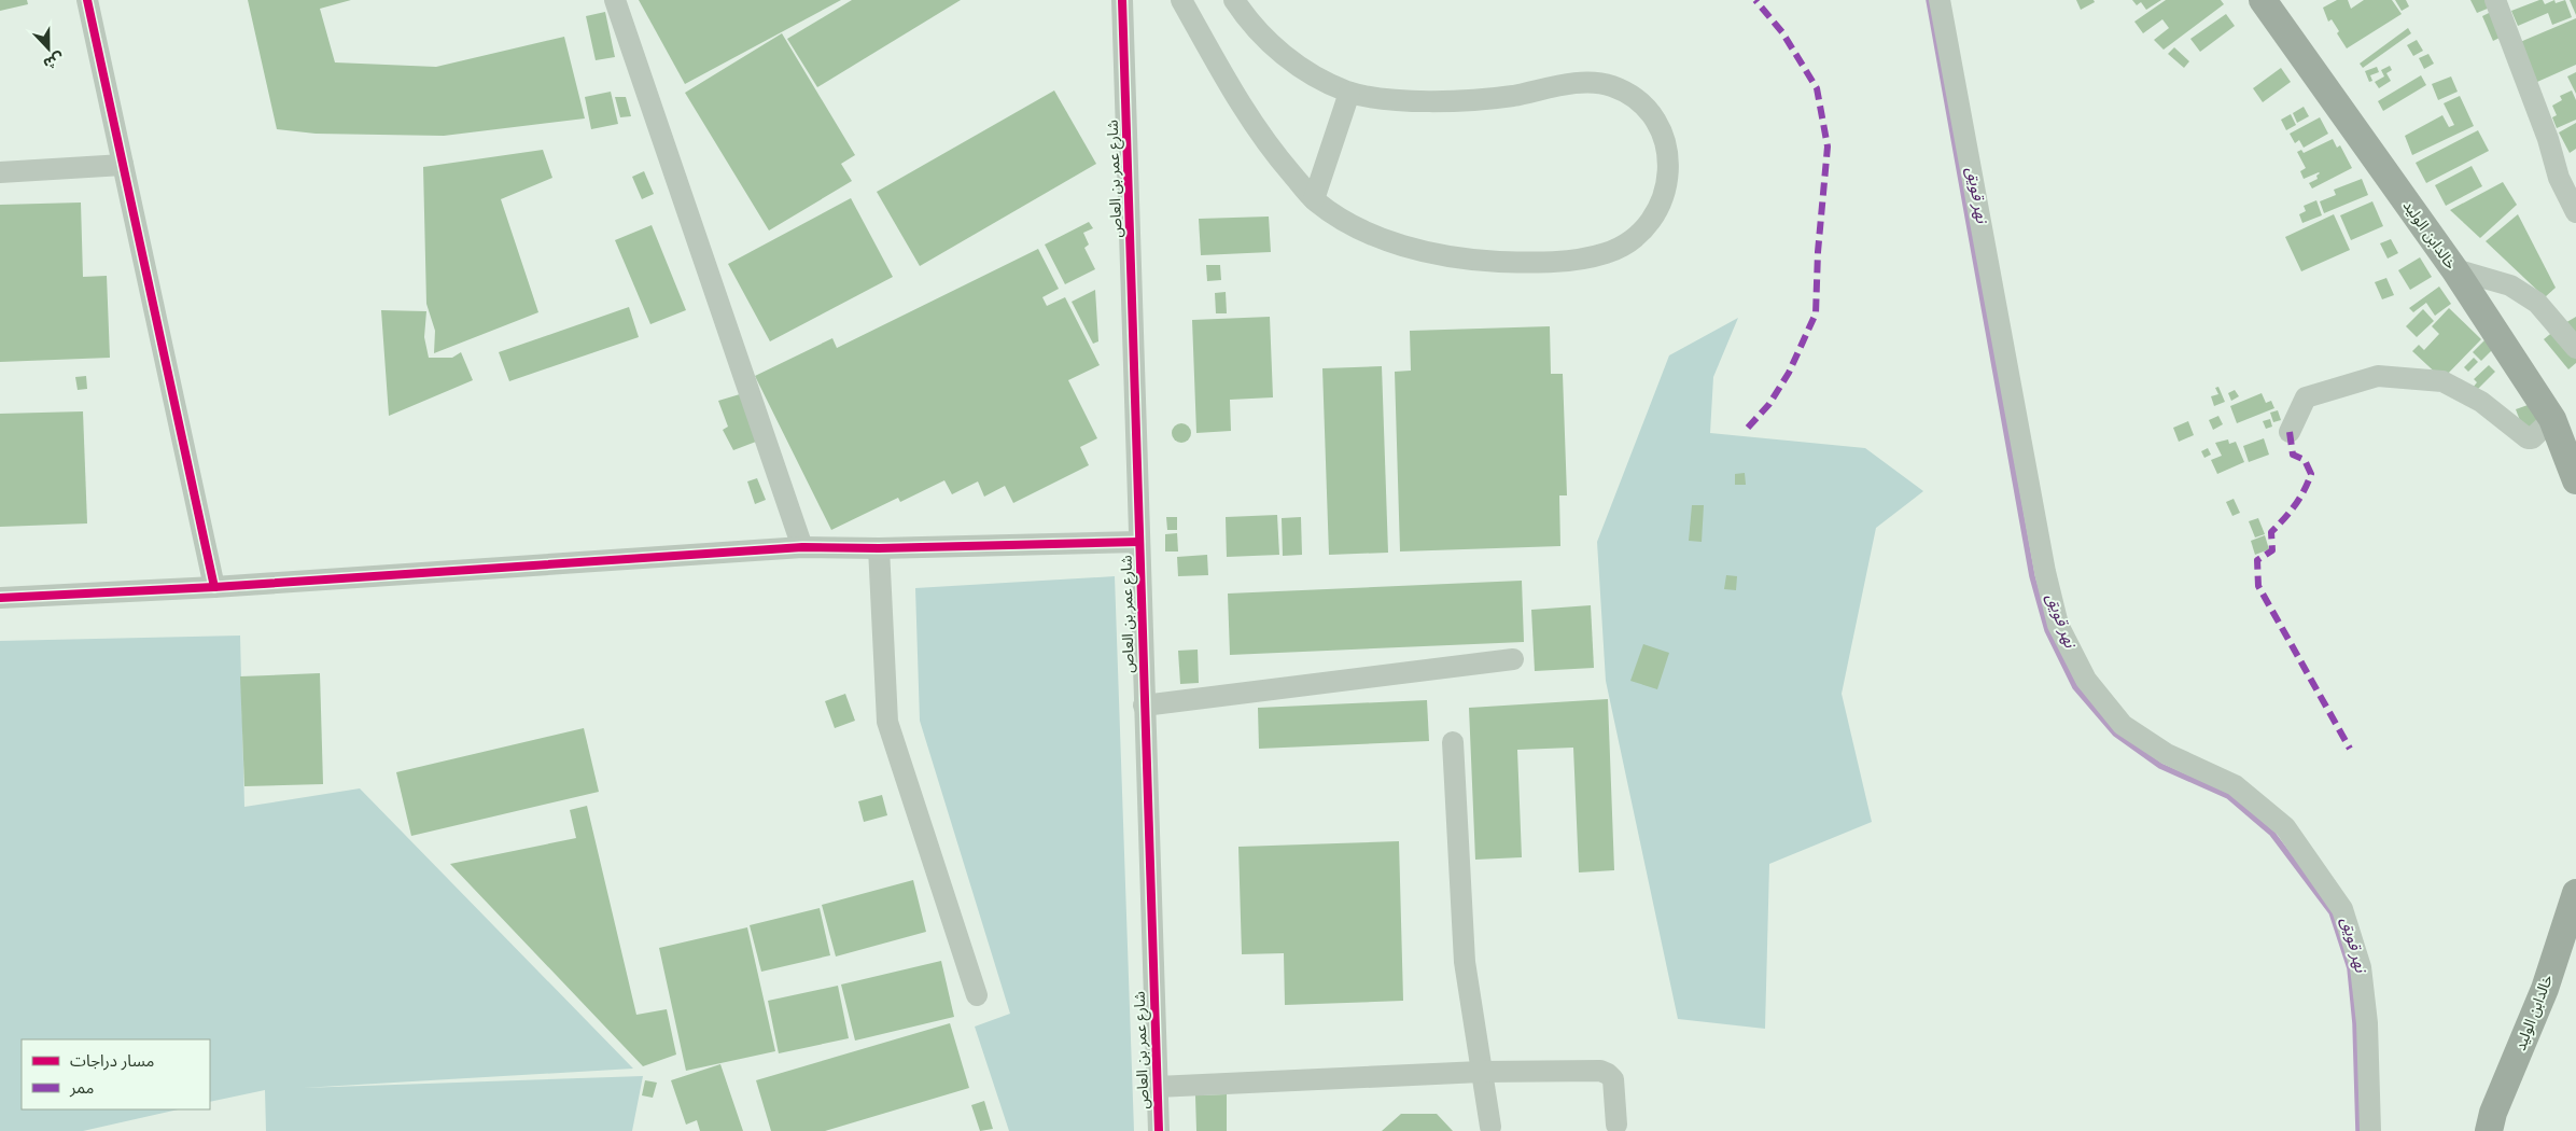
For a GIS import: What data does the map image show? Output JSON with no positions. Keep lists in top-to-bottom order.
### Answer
{
  "streets": {
    "main road": ["خالدابن الوليد"],
    "street": ["شارع عمر بن العاص"]
  },
  "water": ["نهر قويق"],
  "legend": ["مسار دراجات", "ممر"],
  "north": "bottom"
}
